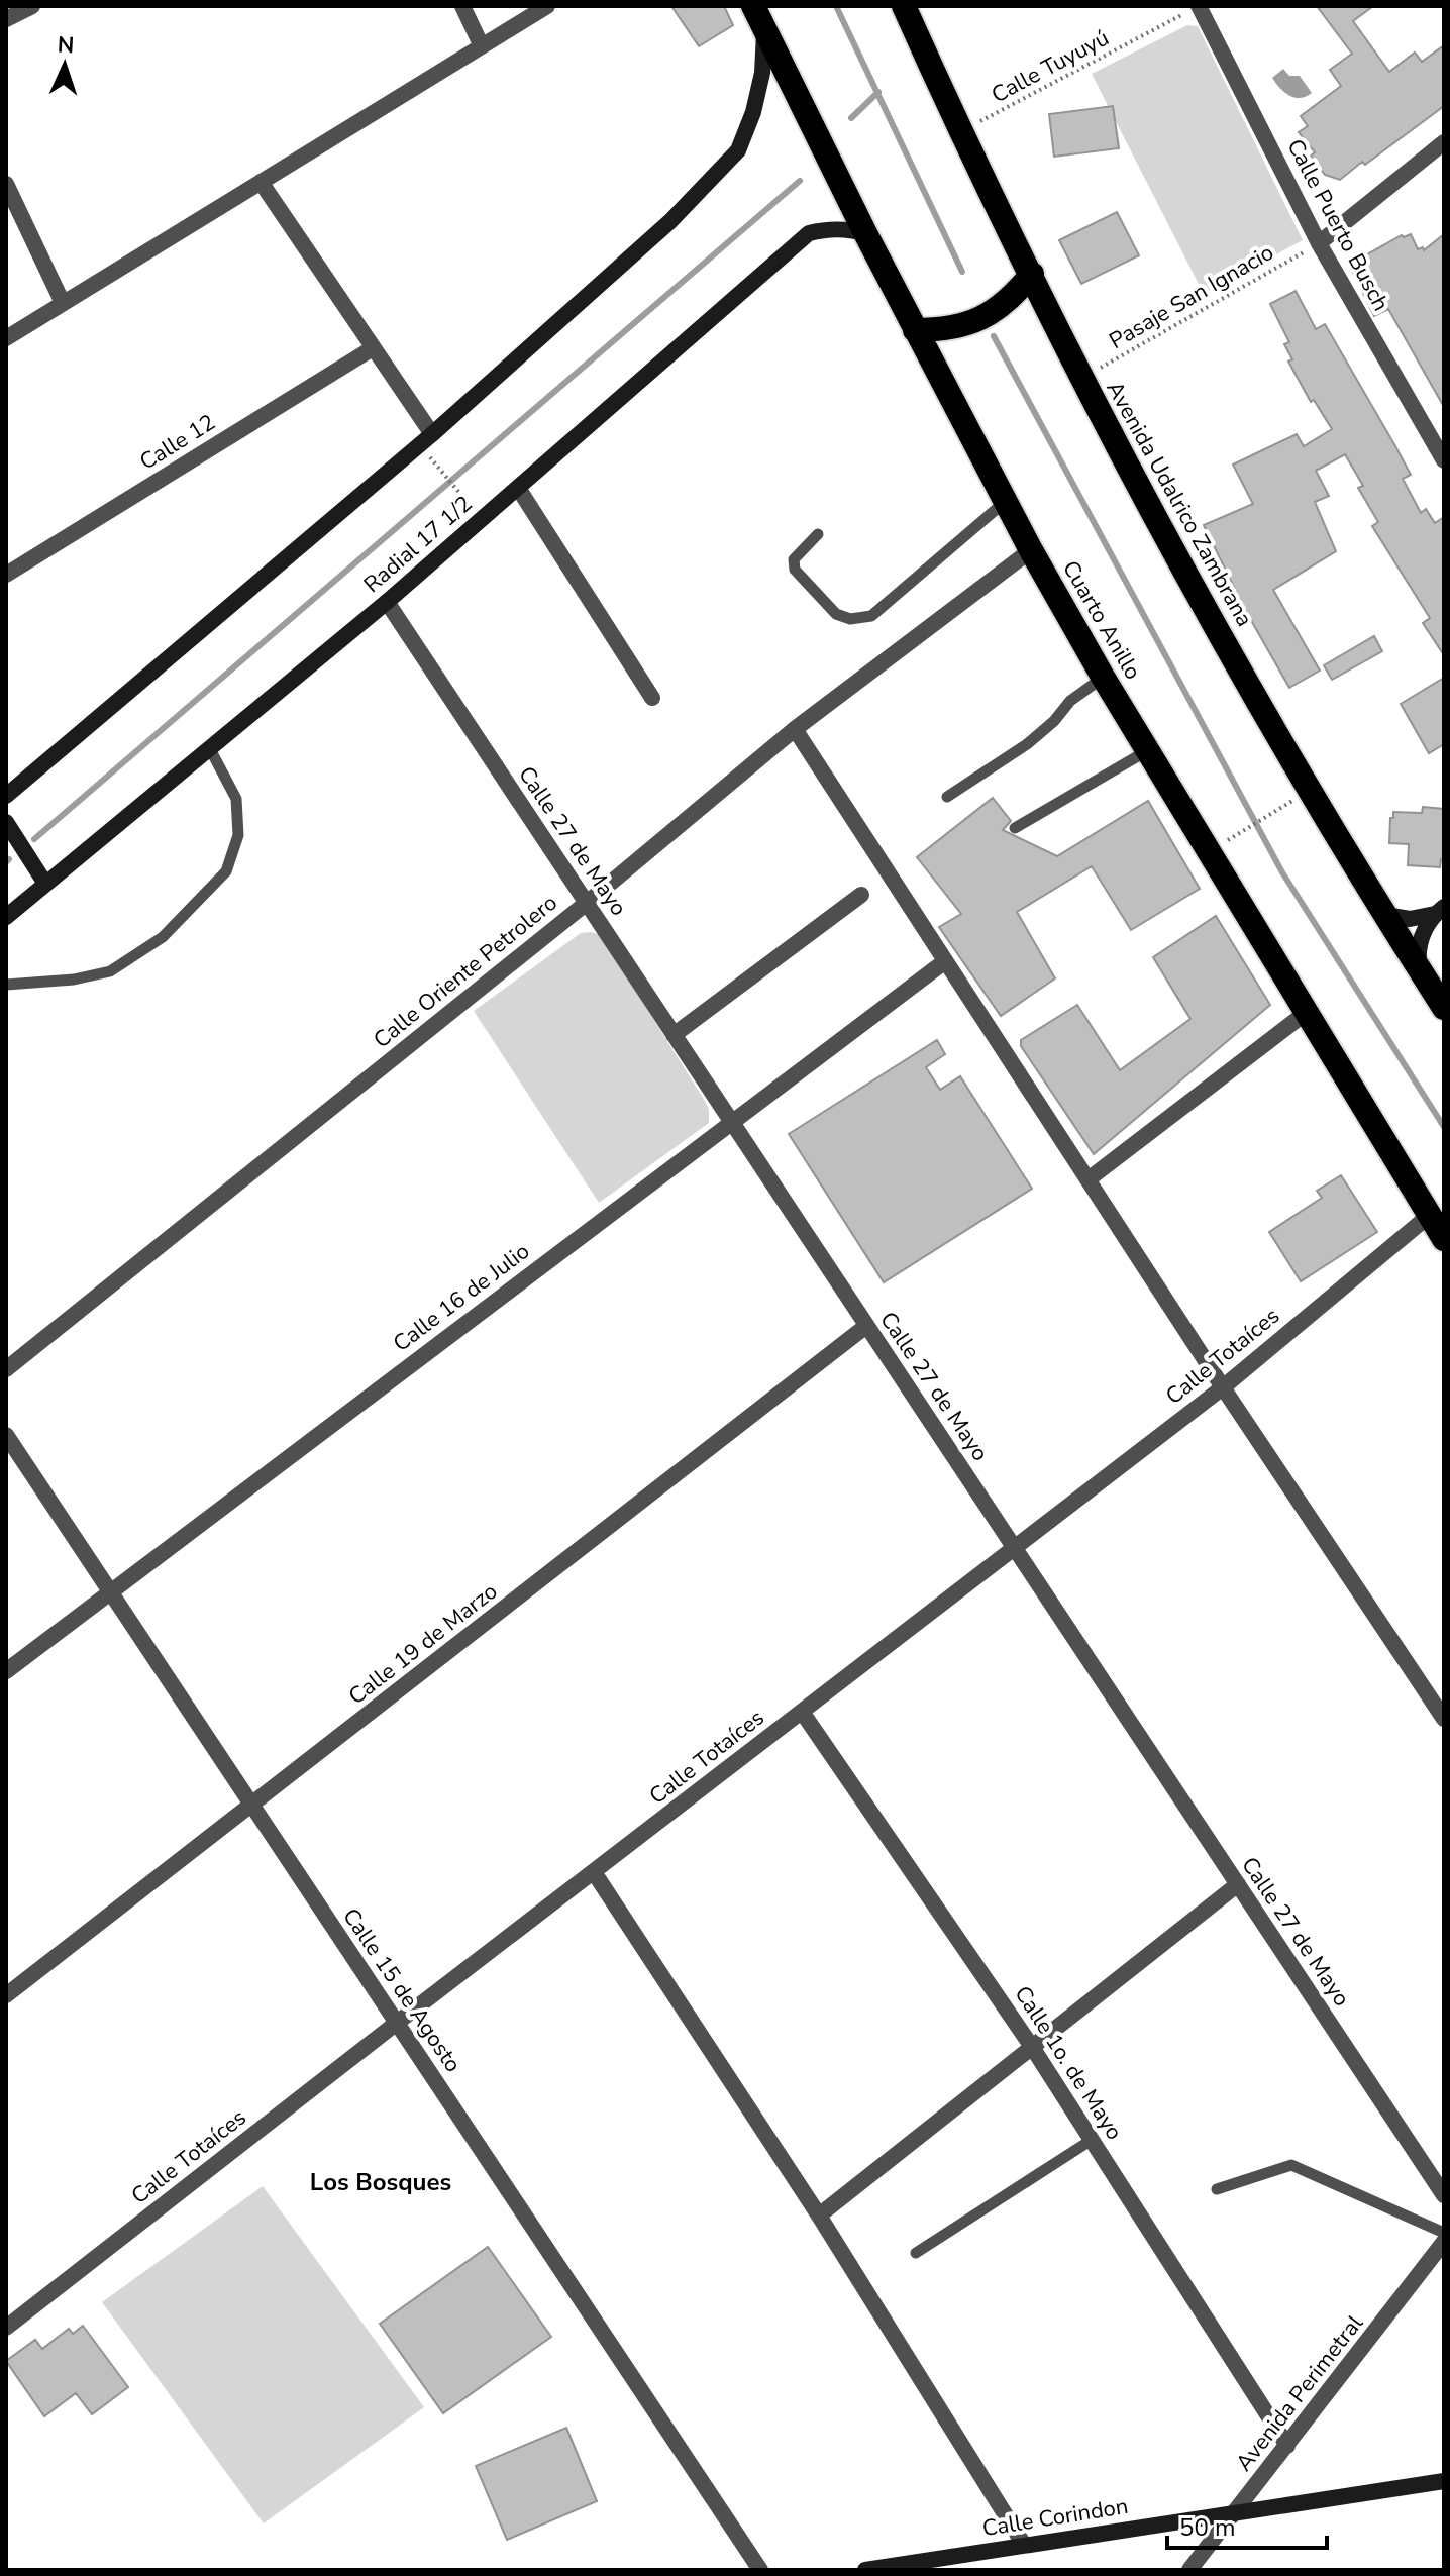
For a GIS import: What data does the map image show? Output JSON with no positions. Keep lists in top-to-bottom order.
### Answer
{
  "streets": {
    "highway": ["Avenida Udalrico Zambrana", "Cuarto Anillo"],
    "main road": ["Radial 17 1/2", "Calle Corindon"],
    "street": [
      "Calle Puerto Busch",
      "Calle 12",
      "Calle 27 de Mayo",
      "Calle Oriente Petrolero",
      "Calle 16 de Julio",
      "Calle Totaíces",
      "Calle 19 de Marzo",
      "Calle 15 de Agosto",
      "Calle 1o. de Mayo",
      "Avenida Perimetral"
    ],
    "path": ["Calle Tuyuyú", "Pasaje San Ignacio"]
  },
  "crossings": [
    ["Calle Tuyuyú", "Calle Puerto Busch"],
    ["Calle Tuyuyú", "Avenida Udalrico Zambrana"],
    ["Calle Puerto Busch", "Pasaje San Ignacio"],
    ["Pasaje San Ignacio", "Avenida Udalrico Zambrana"],
    ["Radial 17 1/2", "Cuarto Anillo"],
    ["Radial 17 1/2", "Calle 27 de Mayo"],
    ["Cuarto Anillo", "Calle Oriente Petrolero"],
    ["Cuarto Anillo", "Calle Totaíces"],
    ["Calle 27 de Mayo", "Calle Oriente Petrolero"],
    ["Calle 27 de Mayo", "Calle 16 de Julio"],
    ["Calle 27 de Mayo", "Calle Totaíces"],
    ["Calle 27 de Mayo", "Calle 19 de Marzo"],
    ["Calle 16 de Julio", "Calle 15 de Agosto"],
    ["Calle Totaíces", "Calle 15 de Agosto"],
    ["Calle Totaíces", "Calle 1o. de Mayo"],
    ["Calle 19 de Marzo", "Calle 15 de Agosto"],
    ["Calle 1o. de Mayo", "Avenida Perimetral"],
    ["Avenida Perimetral", "Calle Corindon"]
  ],
  "districts": ["Los Bosques"],
  "scale_bar": "50 m",
  "north": "top"
}
